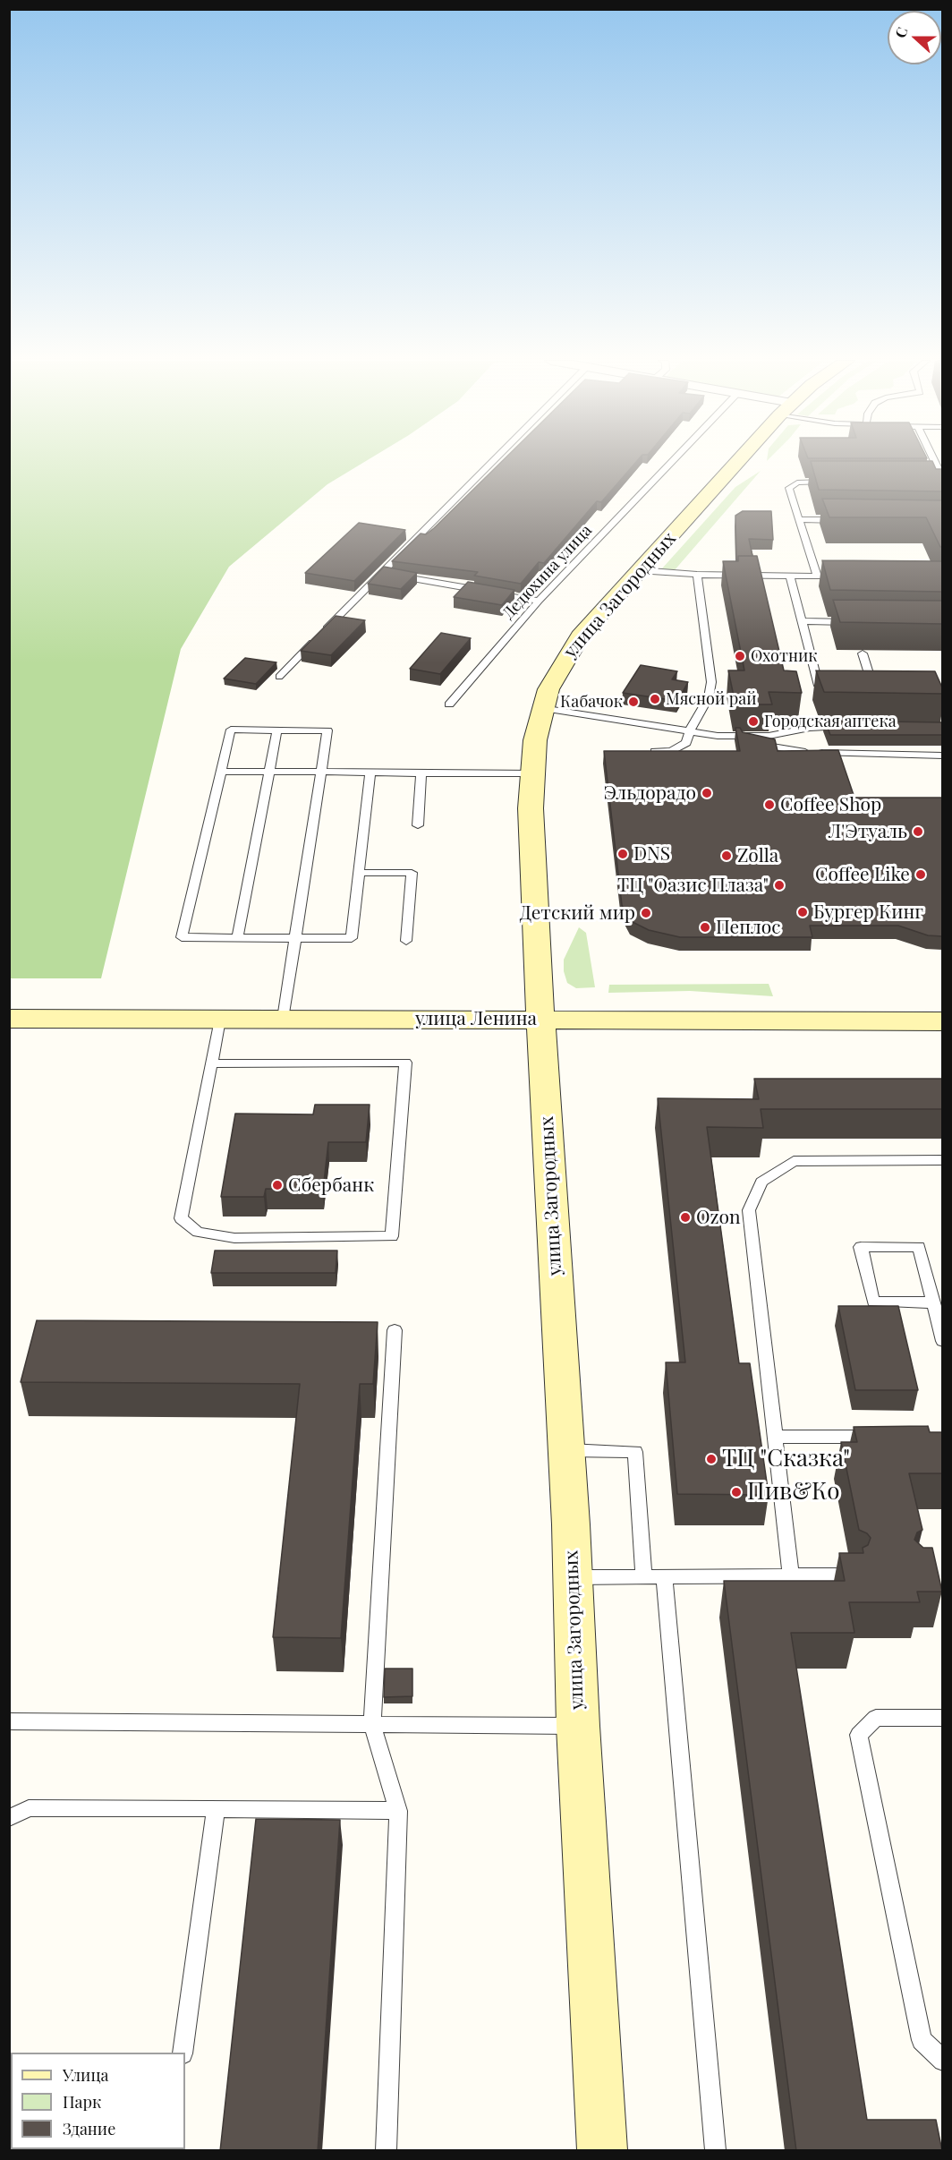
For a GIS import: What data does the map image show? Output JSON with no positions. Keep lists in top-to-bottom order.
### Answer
{
  "streets": {
    "main road": ["улица Загородных", "улица Ленина"],
    "lane": ["Дедюхина улица"]
  },
  "crossings": [
    ["улица Загородных", "улица Ленина"]
  ],
  "places": [
    "Охотник",
    "Мясной рай",
    "Кабачок",
    "Городская аптека",
    "Эльдорадо",
    "Coffee Shop",
    "Л'Этуаль",
    "DNS",
    "Zolla",
    "Coffee Like",
    "ТЦ \"Оазис Плаза\"",
    "Бургер Кинг",
    "Детский мир",
    "Пеплос",
    "Сбербанк",
    "Ozon",
    "ТЦ \"Сказка\"",
    "Пив&Ко"
  ],
  "legend": ["Улица", "Парк", "Здание"],
  "north": "left"
}
